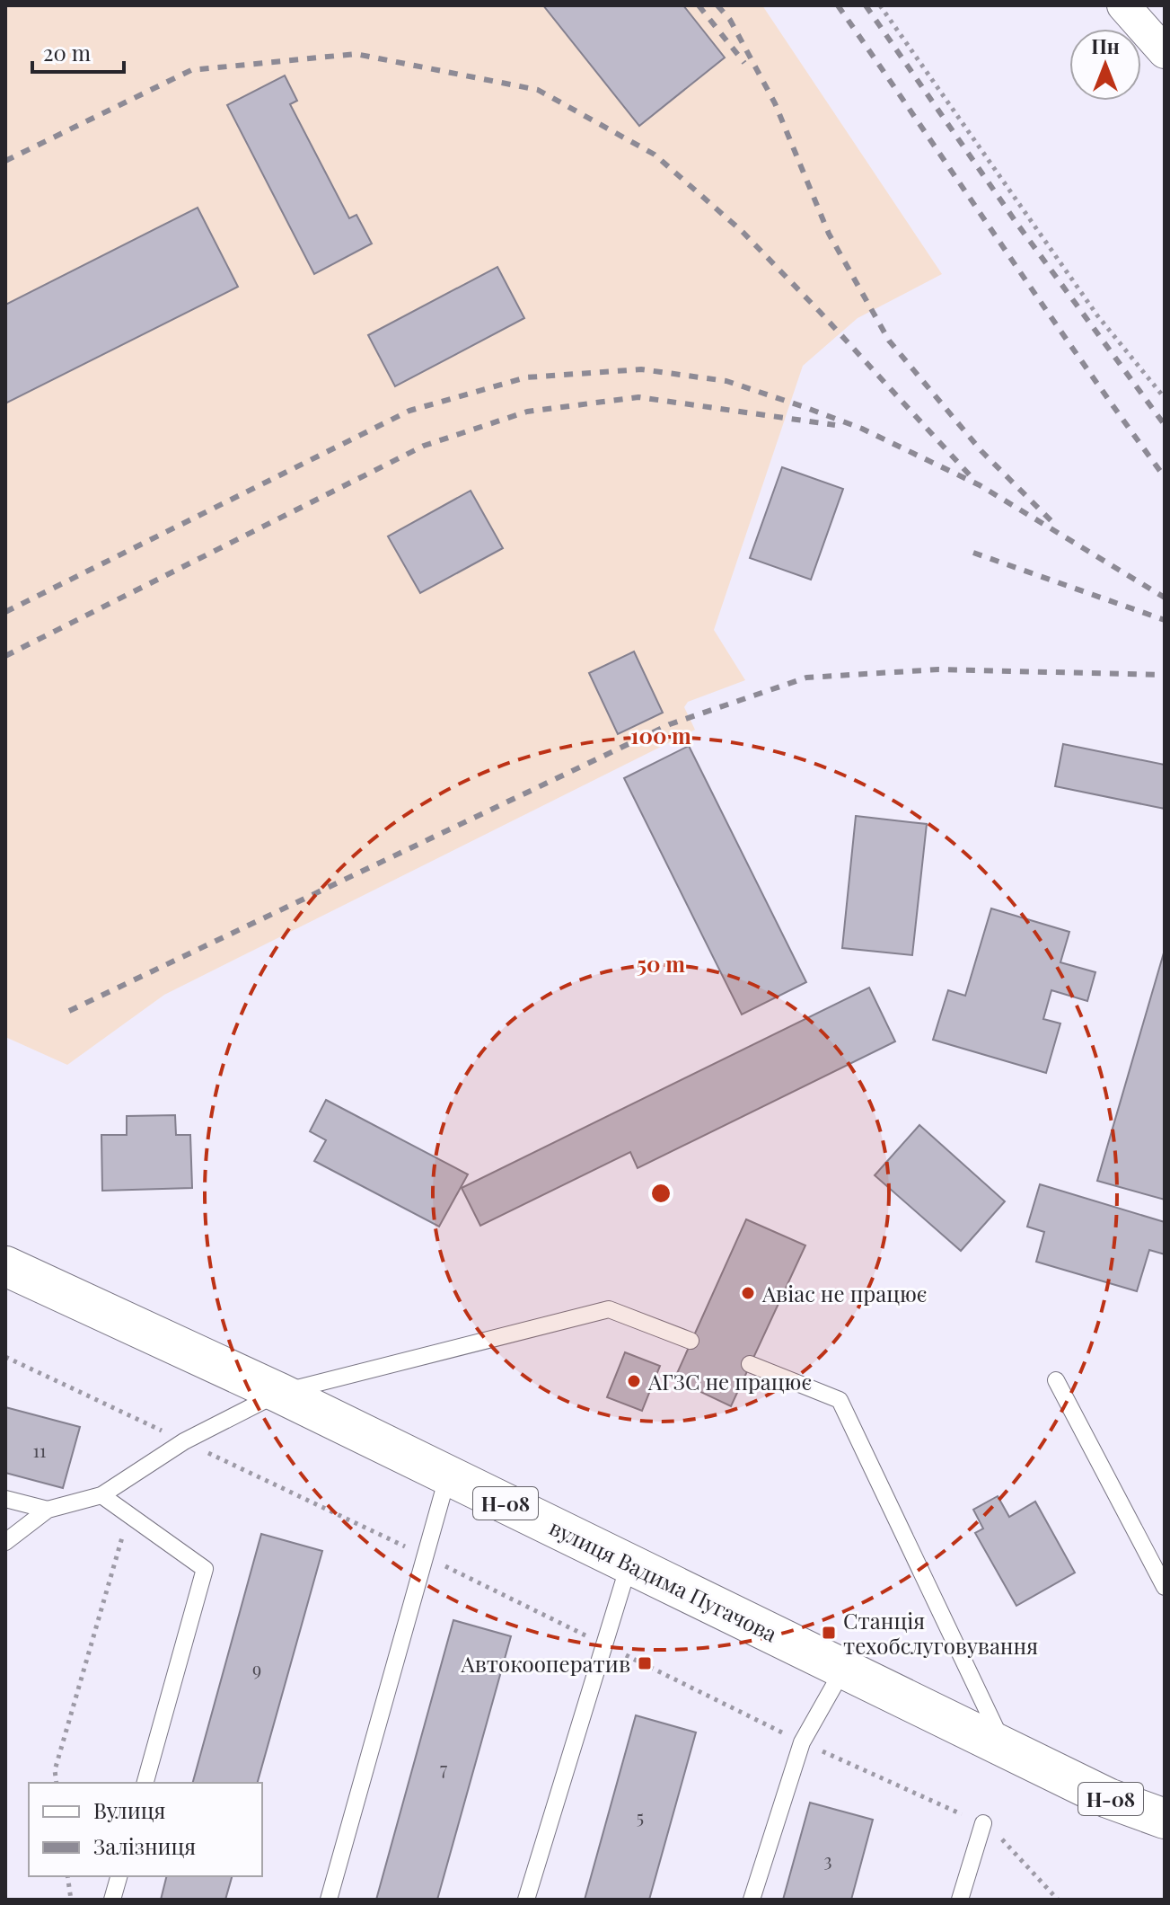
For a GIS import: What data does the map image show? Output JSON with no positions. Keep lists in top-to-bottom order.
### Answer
{
  "streets": {
    "main road": ["Н-08", "вулиця Вадима Пугачова"]
  },
  "places": {
    "other": ["Авіас не працює", "АГЗС не працює"],
    "transit": ["Станція техобслуговування", "Автокооператив"]
  },
  "house_numbers": [
    "11",
    "9",
    "7",
    "5",
    "3"
  ],
  "legend": ["Вулиця", "Залізниця"],
  "scale_bar": "20 m",
  "north": "top",
  "rings": ["100 m", "50 m"]
}
